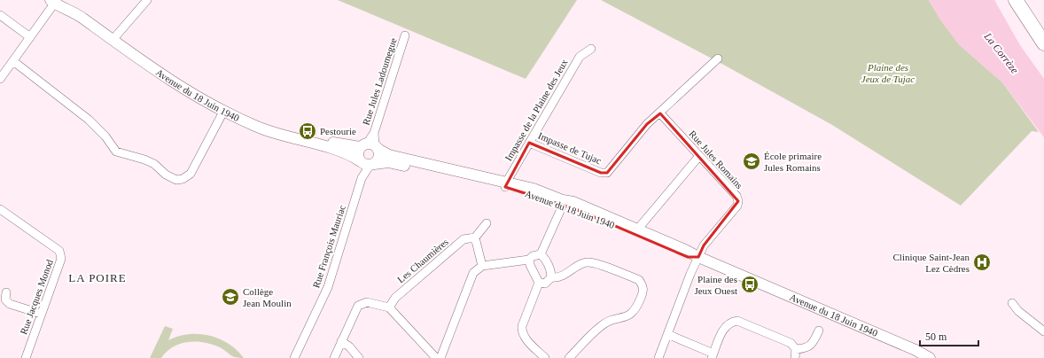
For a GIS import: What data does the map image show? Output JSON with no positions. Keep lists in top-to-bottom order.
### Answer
{
  "streets": {
    "street": [
      "Rue Jules Ladoumegue",
      "Avenue du 18 Juin 1940",
      "Impasse de la Plaine des Jeux",
      "Impasse de Tujac",
      "Rue Jules Romains",
      "Rue François Mauriac",
      "Les Chaumières",
      "Rue Jacques Monod"
    ]
  },
  "crossings": [
    ["Rue Jules Ladoumegue", "Avenue du 18 Juin 1940"],
    ["Avenue du 18 Juin 1940", "Impasse de la Plaine des Jeux"],
    ["Avenue du 18 Juin 1940", "Rue Jules Romains"],
    ["Avenue du 18 Juin 1940", "Rue François Mauriac"],
    ["Impasse de la Plaine des Jeux", "Impasse de Tujac"],
    ["Impasse de Tujac", "Rue Jules Romains"]
  ],
  "districts": ["LA POIRE"],
  "water": ["La Corrèze"],
  "parks": ["Plaine des Jeux de Tujac"],
  "places": {
    "bus stop": ["Pestourie", "Plaine des Jeux Ouest"],
    "school or university": ["École primaire Jules Romains", "Collège Jean Moulin"],
    "hospital": ["Clinique Saint-Jean Lez Cèdres"]
  },
  "scale_bar": "50 m"
}
